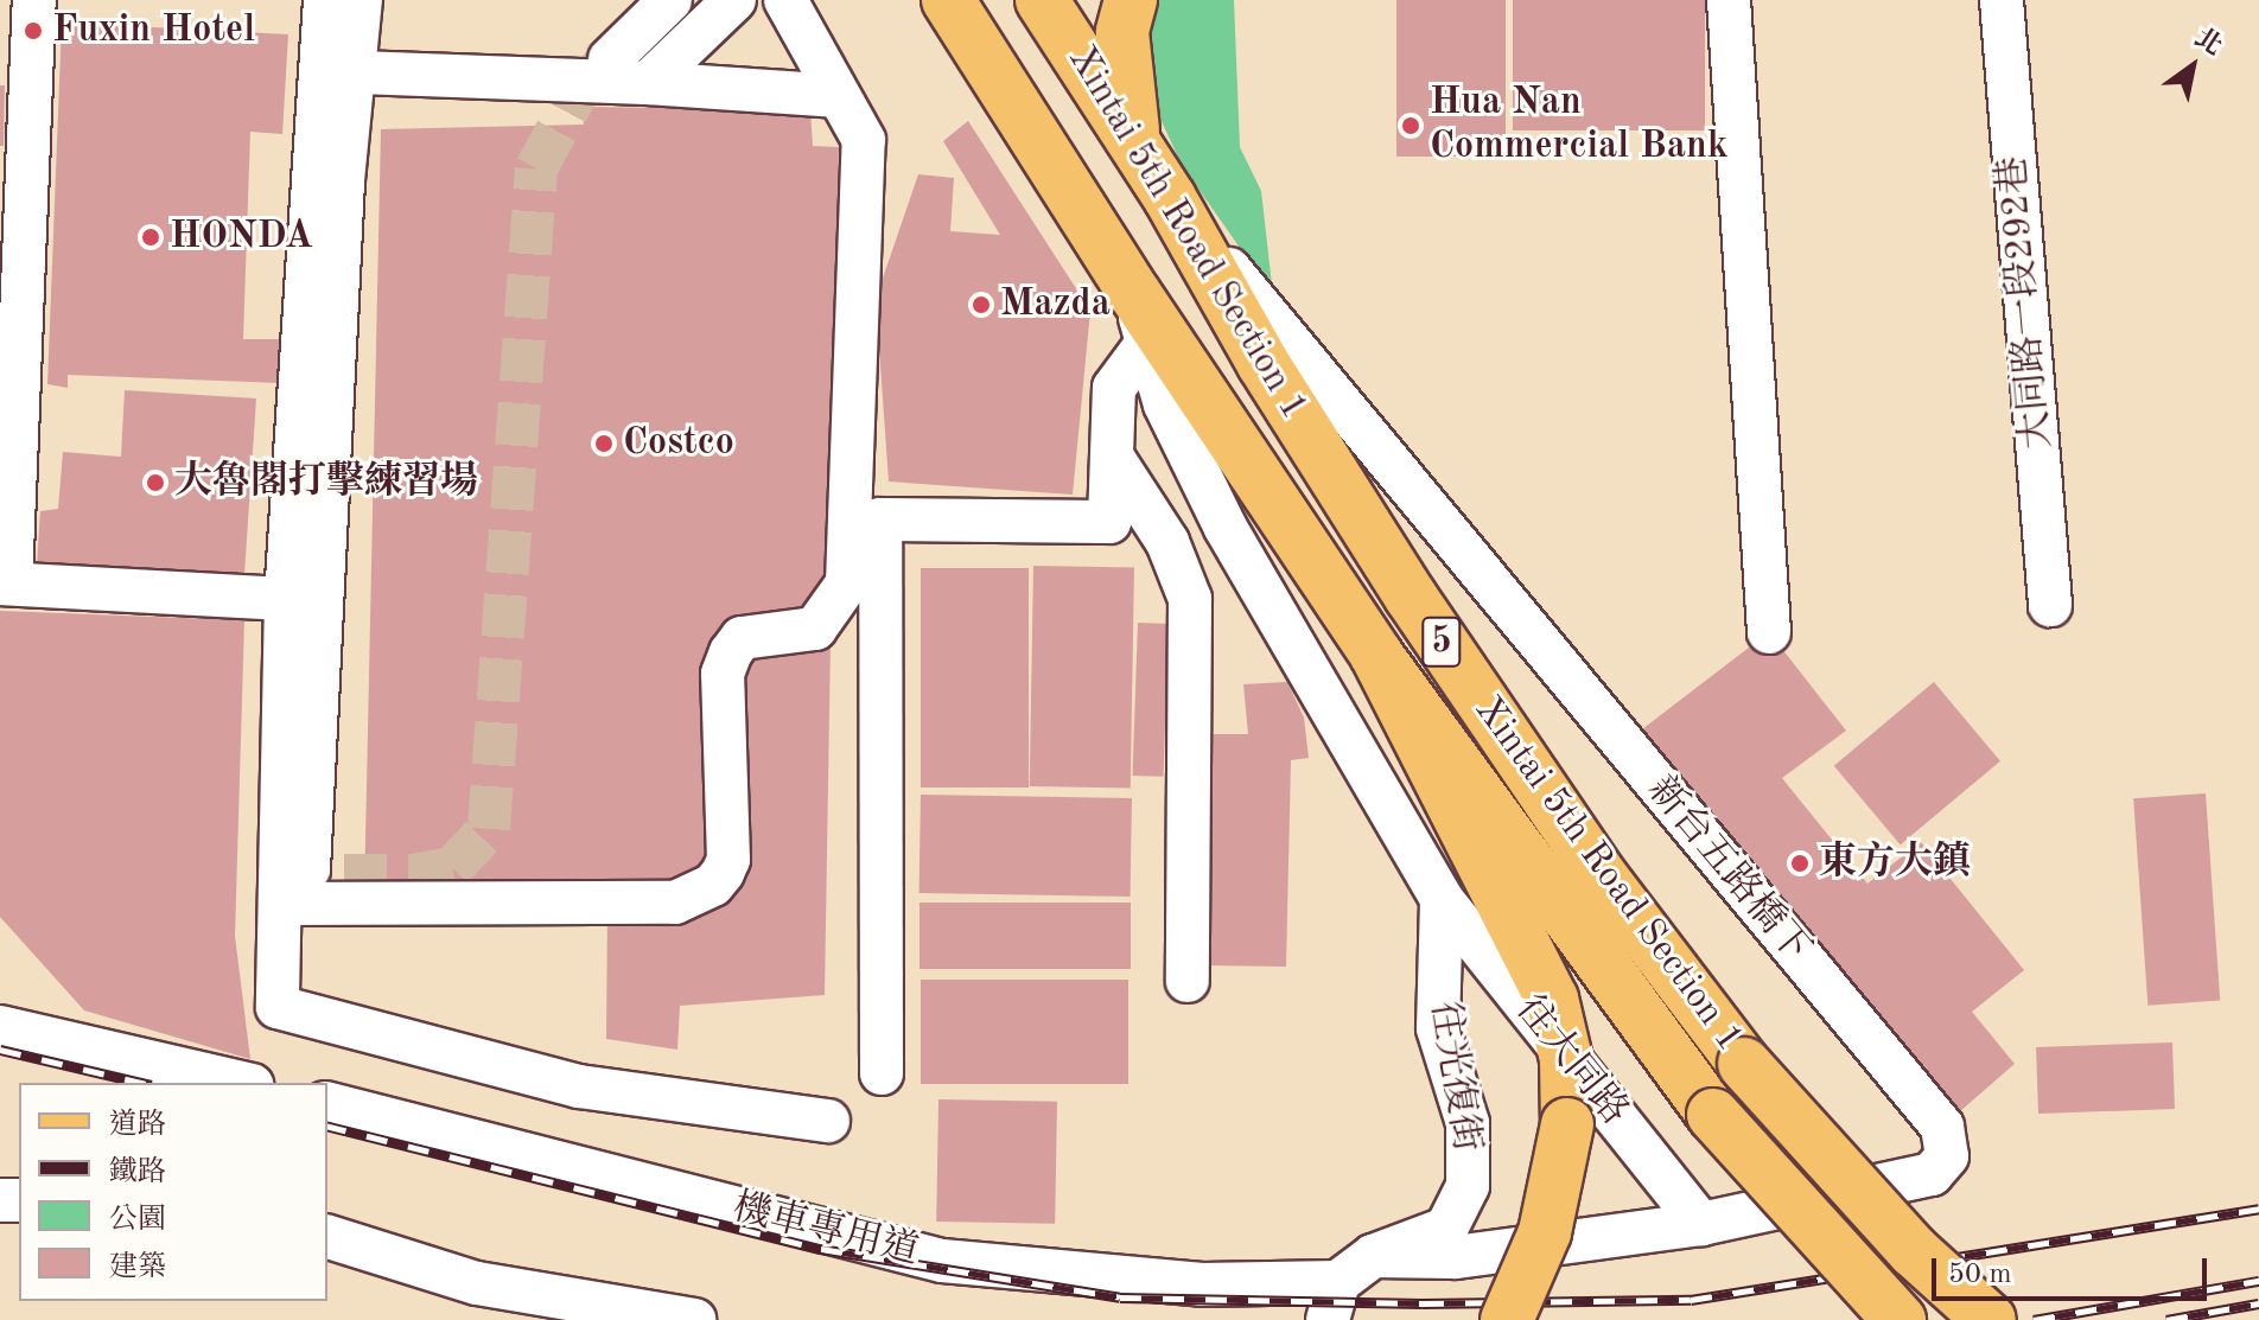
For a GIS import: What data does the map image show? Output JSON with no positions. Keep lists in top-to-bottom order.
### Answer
{
  "streets": {
    "main road": ["Xintai 5th Road Section 1", "5"],
    "street": [
      "大同路一段292巷",
      "新台五路橋下",
      "往大同路",
      "往光復街",
      "機車專用道"
    ]
  },
  "crossings": [
    ["Xintai 5th Road Section 1", "新台五路橋下"],
    ["新台五路橋下", "往大同路"],
    ["新台五路橋下", "往光復街"],
    ["往大同路", "往光復街"]
  ],
  "places": [
    "Fuxin Hotel",
    "Hua Nan Commercial Bank",
    "HONDA",
    "Mazda",
    "Costco",
    "大魯閣打擊練習場",
    "東方大鎮"
  ],
  "legend": [
    "道路",
    "鐵路",
    "公園",
    "建築"
  ],
  "scale_bar": "50 m",
  "north": "top right"
}
